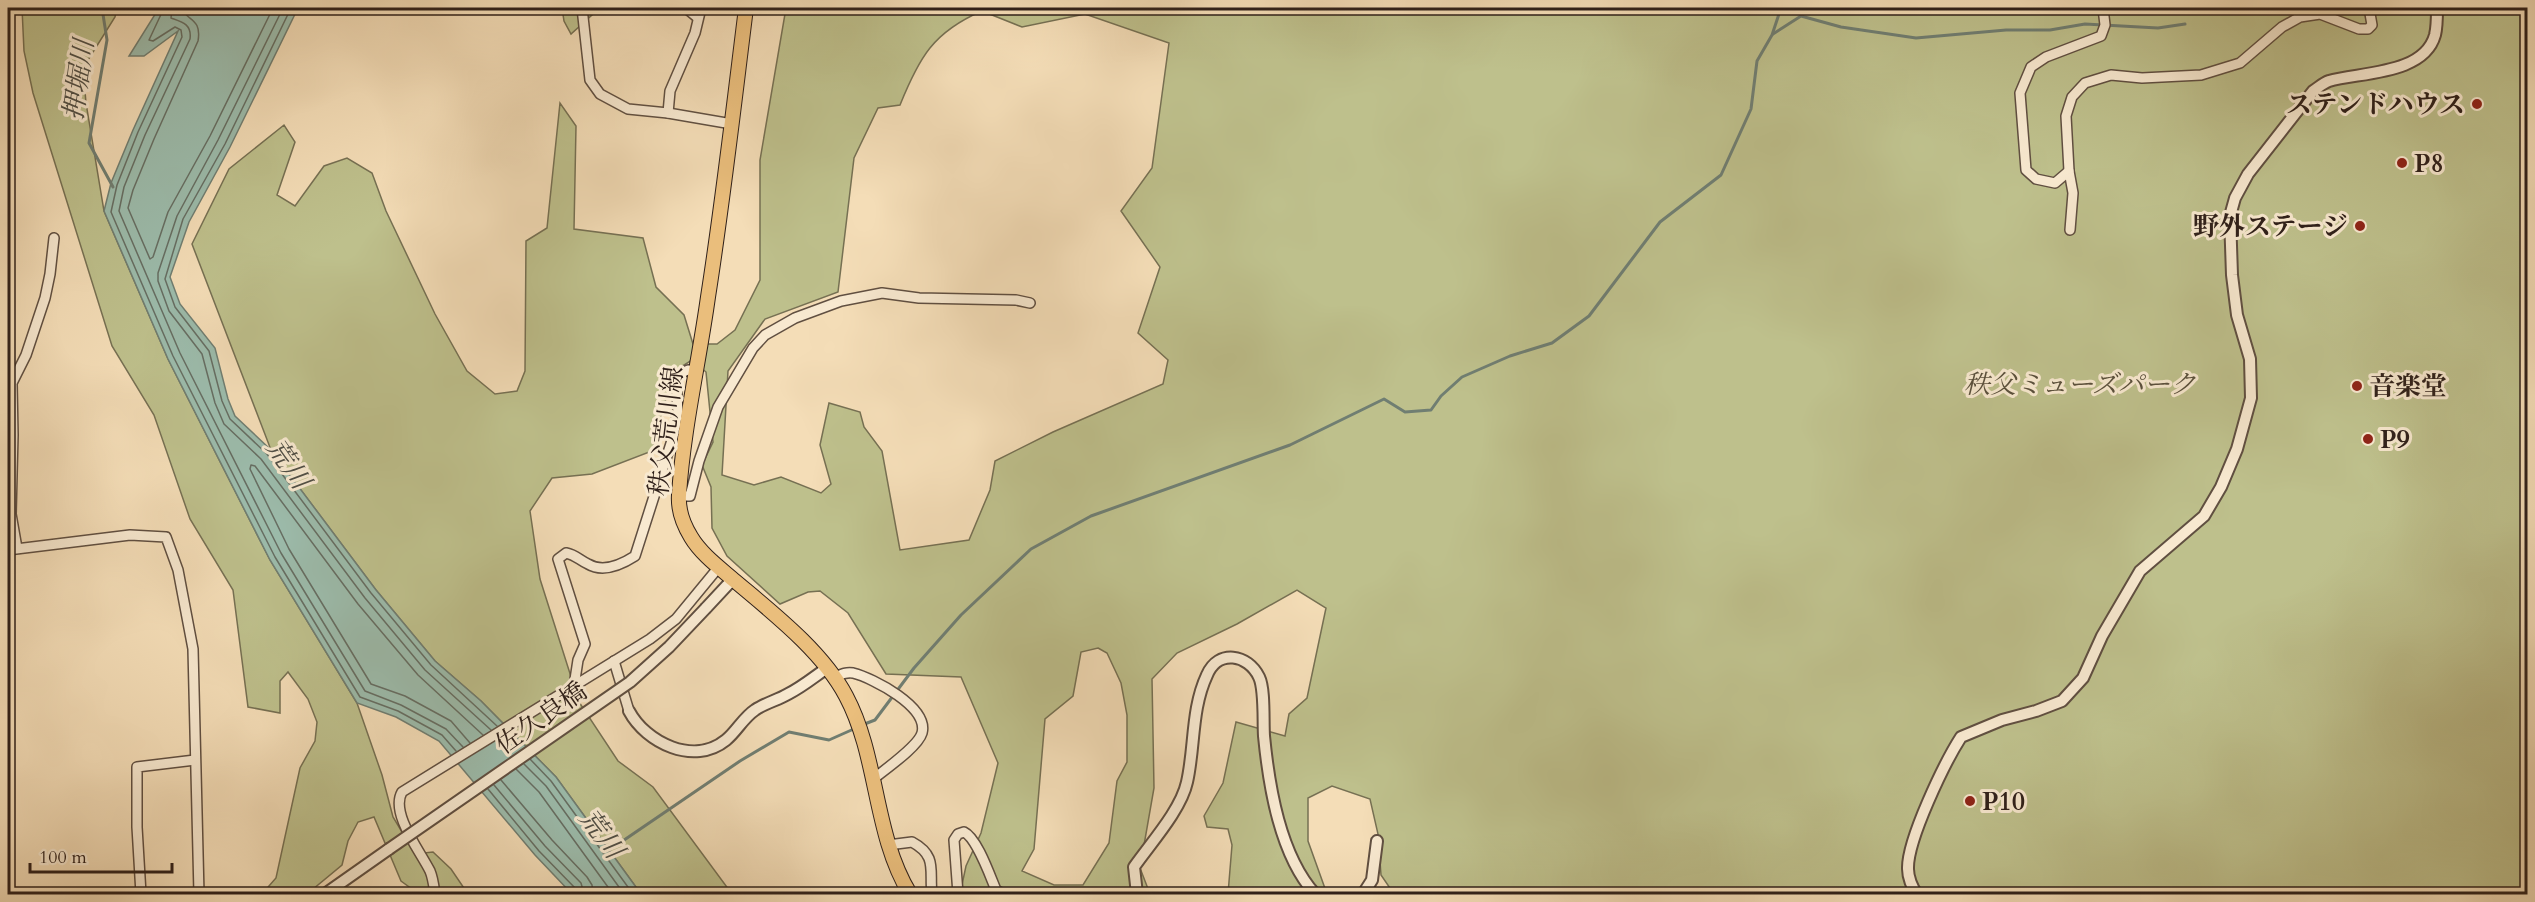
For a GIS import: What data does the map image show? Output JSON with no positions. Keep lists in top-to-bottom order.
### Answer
{
  "streets": {
    "main road": ["秩父荒川線"],
    "street": ["佐久良橋"]
  },
  "crossings": [
    ["秩父荒川線", "佐久良橋"]
  ],
  "water": ["押堀川", "荒川"],
  "parks": ["秩父ミューズパーク"],
  "places": [
    "ステンドハウス",
    "P8",
    "野外ステージ",
    "音楽堂",
    "P9",
    "P10"
  ],
  "scale_bar": "100 m"
}
